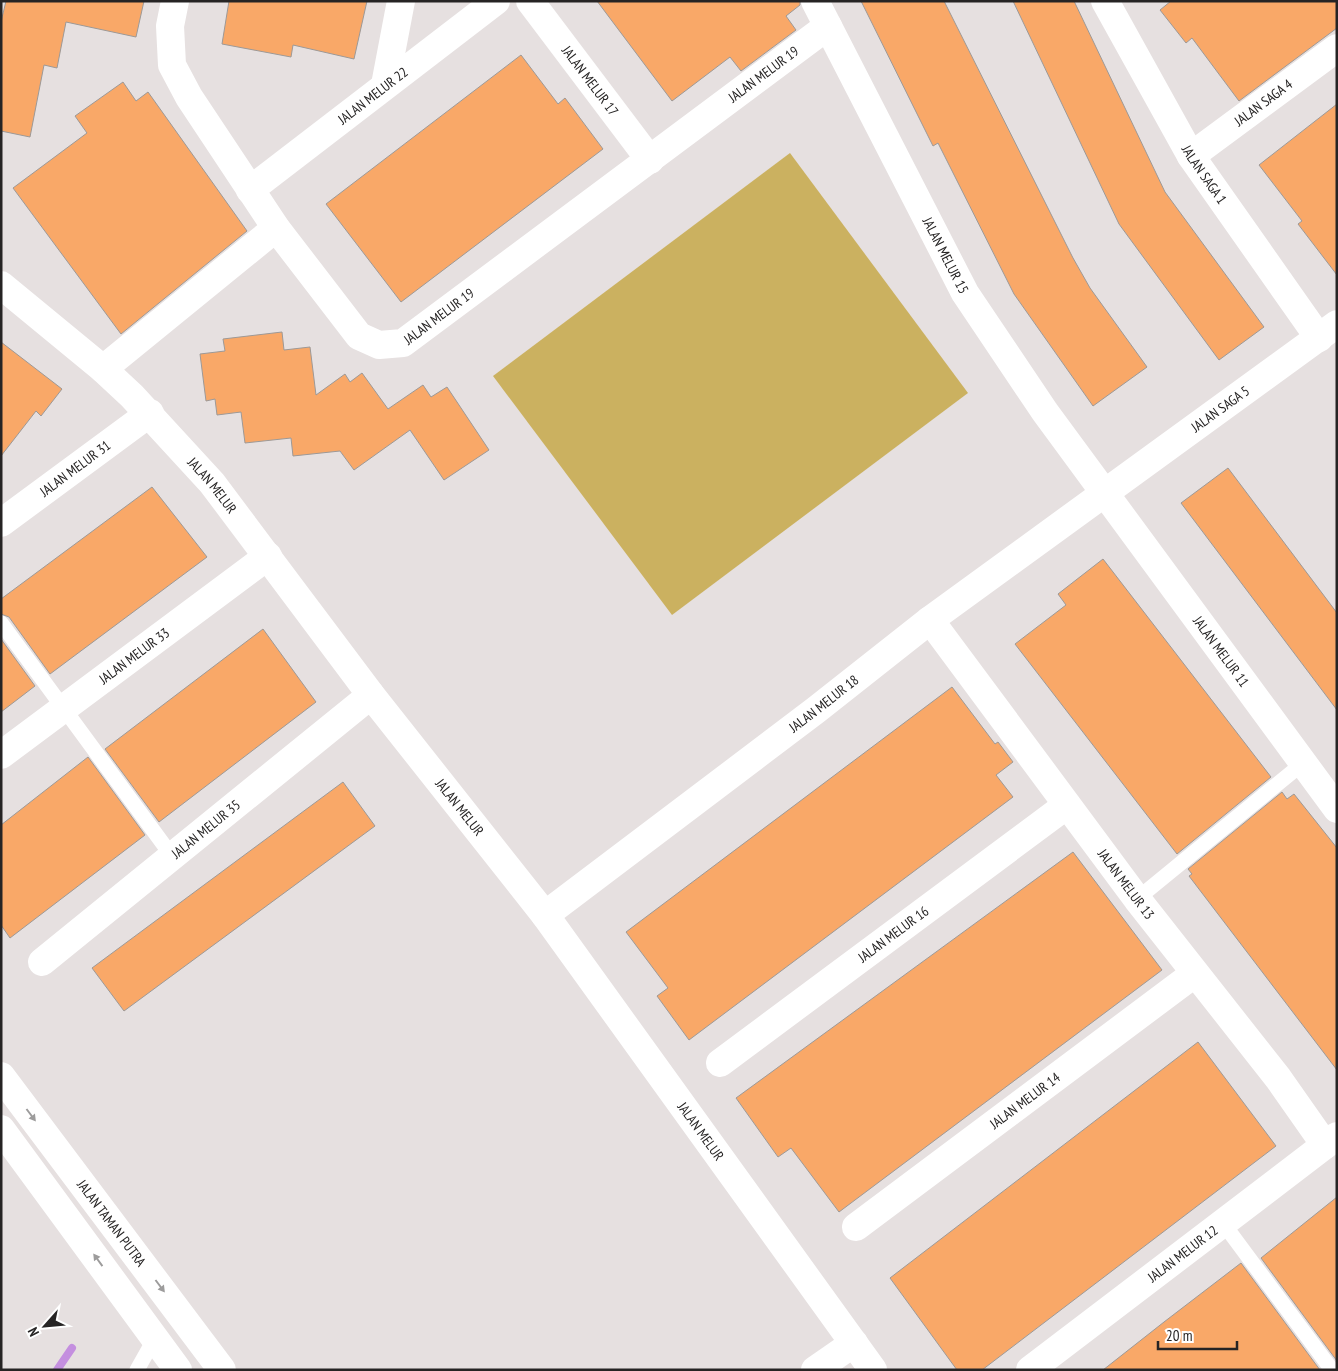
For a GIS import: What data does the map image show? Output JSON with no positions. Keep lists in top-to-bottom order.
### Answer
{
  "streets": {
    "street": [
      "JALAN MELUR 19",
      "JALAN MELUR 17",
      "JALAN MELUR 22",
      "JALAN SAGA 4",
      "JALAN SAGA 1",
      "JALAN MELUR 15",
      "JALAN SAGA 5",
      "JALAN MELUR 31",
      "JALAN MELUR",
      "JALAN MELUR 11",
      "JALAN MELUR 33",
      "JALAN MELUR 18",
      "JALAN MELUR 35",
      "JALAN MELUR 13",
      "JALAN MELUR 16",
      "JALAN MELUR 14",
      "JALAN TAMAN PUTRA",
      "JALAN MELUR 12"
    ]
  },
  "crossings": [
    ["JALAN MELUR 19", "JALAN MELUR 17"],
    ["JALAN MELUR 19", "JALAN MELUR 22"],
    ["JALAN MELUR 19", "JALAN MELUR 15"],
    ["JALAN SAGA 4", "JALAN SAGA 1"],
    ["JALAN SAGA 1", "JALAN SAGA 5"],
    ["JALAN MELUR 15", "JALAN SAGA 5"],
    ["JALAN MELUR 15", "JALAN MELUR 11"],
    ["JALAN MELUR 15", "JALAN MELUR 18"],
    ["JALAN SAGA 5", "JALAN MELUR 11"],
    ["JALAN SAGA 5", "JALAN MELUR 18"],
    ["JALAN MELUR 31", "JALAN MELUR"],
    ["JALAN MELUR", "JALAN MELUR 33"],
    ["JALAN MELUR", "JALAN MELUR 18"],
    ["JALAN MELUR", "JALAN MELUR 35"],
    ["JALAN MELUR 11", "JALAN MELUR 18"],
    ["JALAN MELUR 18", "JALAN MELUR 13"],
    ["JALAN MELUR 13", "JALAN MELUR 16"],
    ["JALAN MELUR 13", "JALAN MELUR 14"],
    ["JALAN MELUR 13", "JALAN MELUR 12"]
  ],
  "scale_bar": "20 m",
  "north": "bottom left"
}
